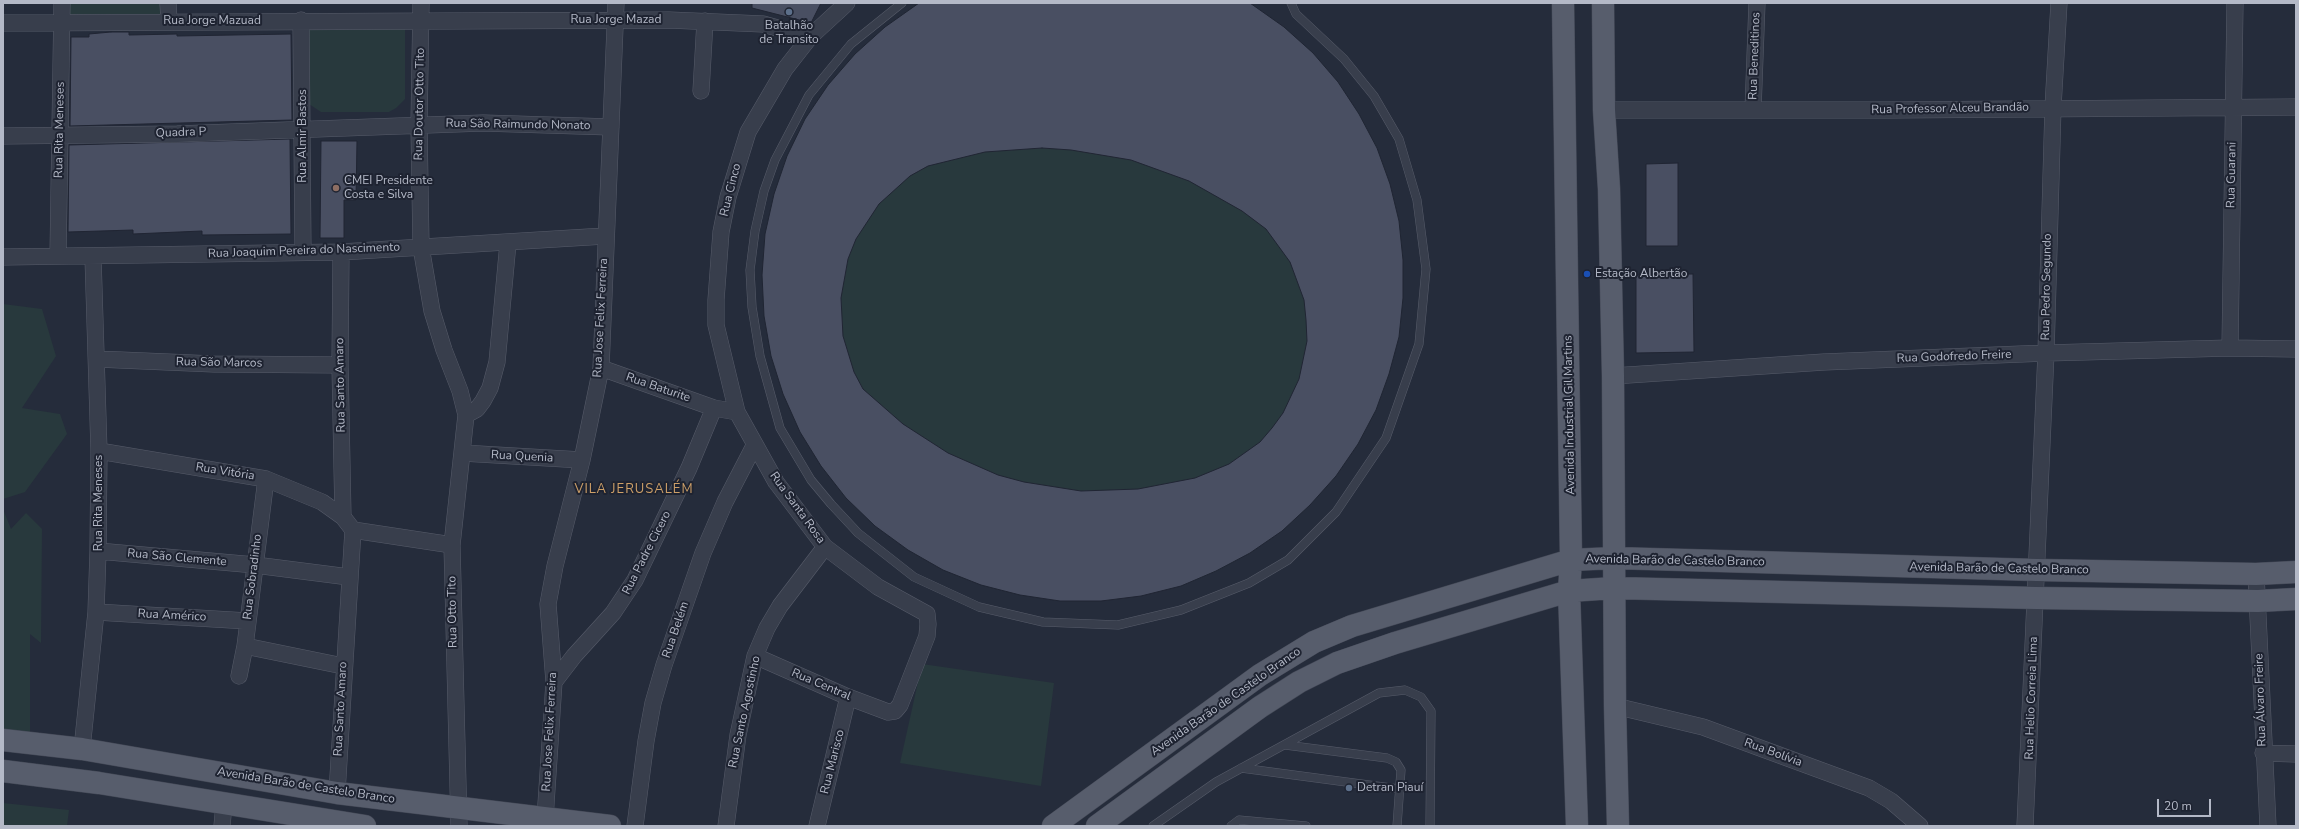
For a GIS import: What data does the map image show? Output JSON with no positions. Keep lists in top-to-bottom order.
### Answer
{
  "streets": {
    "main road": ["Avenida Industrial Gil Martins", "Avenida Barão de Castelo Branco"],
    "street": [
      "Rua Jorge Mazad",
      "Rua Jorge Mazuad",
      "Rua Beneditinos",
      "Rua Doutor Otto Tito",
      "Rua Professor Alceu Brandão",
      "Rua São Raimundo Nonato",
      "Rua Rita Meneses",
      "Quadra P",
      "Rua Almir Bastos",
      "Rua Guarani",
      "Rua Cinco",
      "Rua Joaquim Pereira do Nascimento",
      "Rua Pedro Segundo",
      "Rua Jose Felix Ferreira",
      "Rua Godofredo Freire",
      "Rua São Marcos",
      "Rua Santo Amaro",
      "Rua Baturite",
      "Rua Quenia",
      "Rua Vitória",
      "Rua Santa Rosa",
      "Rua Padre Cicero",
      "Rua São Clemente",
      "Rua Sobradinho",
      "Rua Otto Tito",
      "Rua Américo",
      "Rua Belém",
      "Rua Central",
      "Rua Helio Correia Lima",
      "Rua Álvaro Freire",
      "Rua Santo Agostinho",
      "Rua Bolívia",
      "Rua Marisco"
    ]
  },
  "crossings": [
    ["Rua Jorge Mazad", "Rua Jorge Mazuad"],
    ["Rua Jorge Mazad", "Rua Doutor Otto Tito"],
    ["Rua Jorge Mazad", "Rua Cinco"],
    ["Rua Jorge Mazad", "Rua Jose Felix Ferreira"],
    ["Rua Jorge Mazuad", "Rua Doutor Otto Tito"],
    ["Rua Jorge Mazuad", "Rua Rita Meneses"],
    ["Rua Jorge Mazuad", "Rua Almir Bastos"],
    ["Rua Beneditinos", "Rua Professor Alceu Brandão"],
    ["Rua Doutor Otto Tito", "Rua São Raimundo Nonato"],
    ["Rua Doutor Otto Tito", "Rua Joaquim Pereira do Nascimento"],
    ["Rua Doutor Otto Tito", "Rua Otto Tito"],
    ["Rua Professor Alceu Brandão", "Rua Guarani"],
    ["Rua Professor Alceu Brandão", "Rua Pedro Segundo"],
    ["Rua São Raimundo Nonato", "Quadra P"],
    ["Rua São Raimundo Nonato", "Rua Almir Bastos"],
    ["Rua São Raimundo Nonato", "Rua Jose Felix Ferreira"],
    ["Rua Rita Meneses", "Quadra P"],
    ["Rua Rita Meneses", "Rua Joaquim Pereira do Nascimento"],
    ["Rua Rita Meneses", "Rua São Marcos"],
    ["Rua Rita Meneses", "Rua Vitória"],
    ["Rua Rita Meneses", "Rua São Clemente"],
    ["Rua Rita Meneses", "Avenida Barão de Castelo Branco"],
    ["Rua Rita Meneses", "Rua Américo"],
    ["Quadra P", "Rua Almir Bastos"],
    ["Rua Almir Bastos", "Rua Joaquim Pereira do Nascimento"],
    ["Rua Guarani", "Rua Godofredo Freire"],
    ["Rua Cinco", "Rua Santa Rosa"],
    ["Rua Joaquim Pereira do Nascimento", "Rua Jose Felix Ferreira"],
    ["Rua Joaquim Pereira do Nascimento", "Rua Santo Amaro"],
    ["Rua Pedro Segundo", "Rua Godofredo Freire"],
    ["Rua Pedro Segundo", "Avenida Barão de Castelo Branco"],
    ["Rua Pedro Segundo", "Rua Helio Correia Lima"],
    ["Rua Jose Felix Ferreira", "Rua Baturite"],
    ["Rua Jose Felix Ferreira", "Rua Quenia"],
    ["Rua Jose Felix Ferreira", "Rua Padre Cicero"],
    ["Rua Jose Felix Ferreira", "Avenida Barão de Castelo Branco"],
    ["Rua São Marcos", "Rua Santo Amaro"],
    ["Rua Santo Amaro", "Rua Vitória"],
    ["Rua Santo Amaro", "Rua São Clemente"],
    ["Rua Santo Amaro", "Avenida Barão de Castelo Branco"],
    ["Rua Baturite", "Rua Padre Cicero"],
    ["Avenida Industrial Gil Martins", "Avenida Barão de Castelo Branco"],
    ["Rua Quenia", "Rua Otto Tito"],
    ["Rua Vitória", "Rua Sobradinho"],
    ["Rua Santa Rosa", "Rua Belém"],
    ["Rua Santa Rosa", "Rua Central"],
    ["Rua Santa Rosa", "Rua Santo Agostinho"],
    ["Rua São Clemente", "Rua Sobradinho"],
    ["Avenida Barão de Castelo Branco", "Rua Otto Tito"],
    ["Avenida Barão de Castelo Branco", "Rua Helio Correia Lima"],
    ["Avenida Barão de Castelo Branco", "Rua Álvaro Freire"],
    ["Rua Sobradinho", "Rua Américo"],
    ["Rua Central", "Rua Santo Agostinho"],
    ["Rua Central", "Rua Marisco"]
  ],
  "districts": ["VILA JERUSALÉM"],
  "places": [
    "Batalhão de Transito",
    "CMEI Presidente Costa e Silva",
    "Estação Albertão",
    "Detran Piauí"
  ],
  "scale_bar": "20 m"
}
